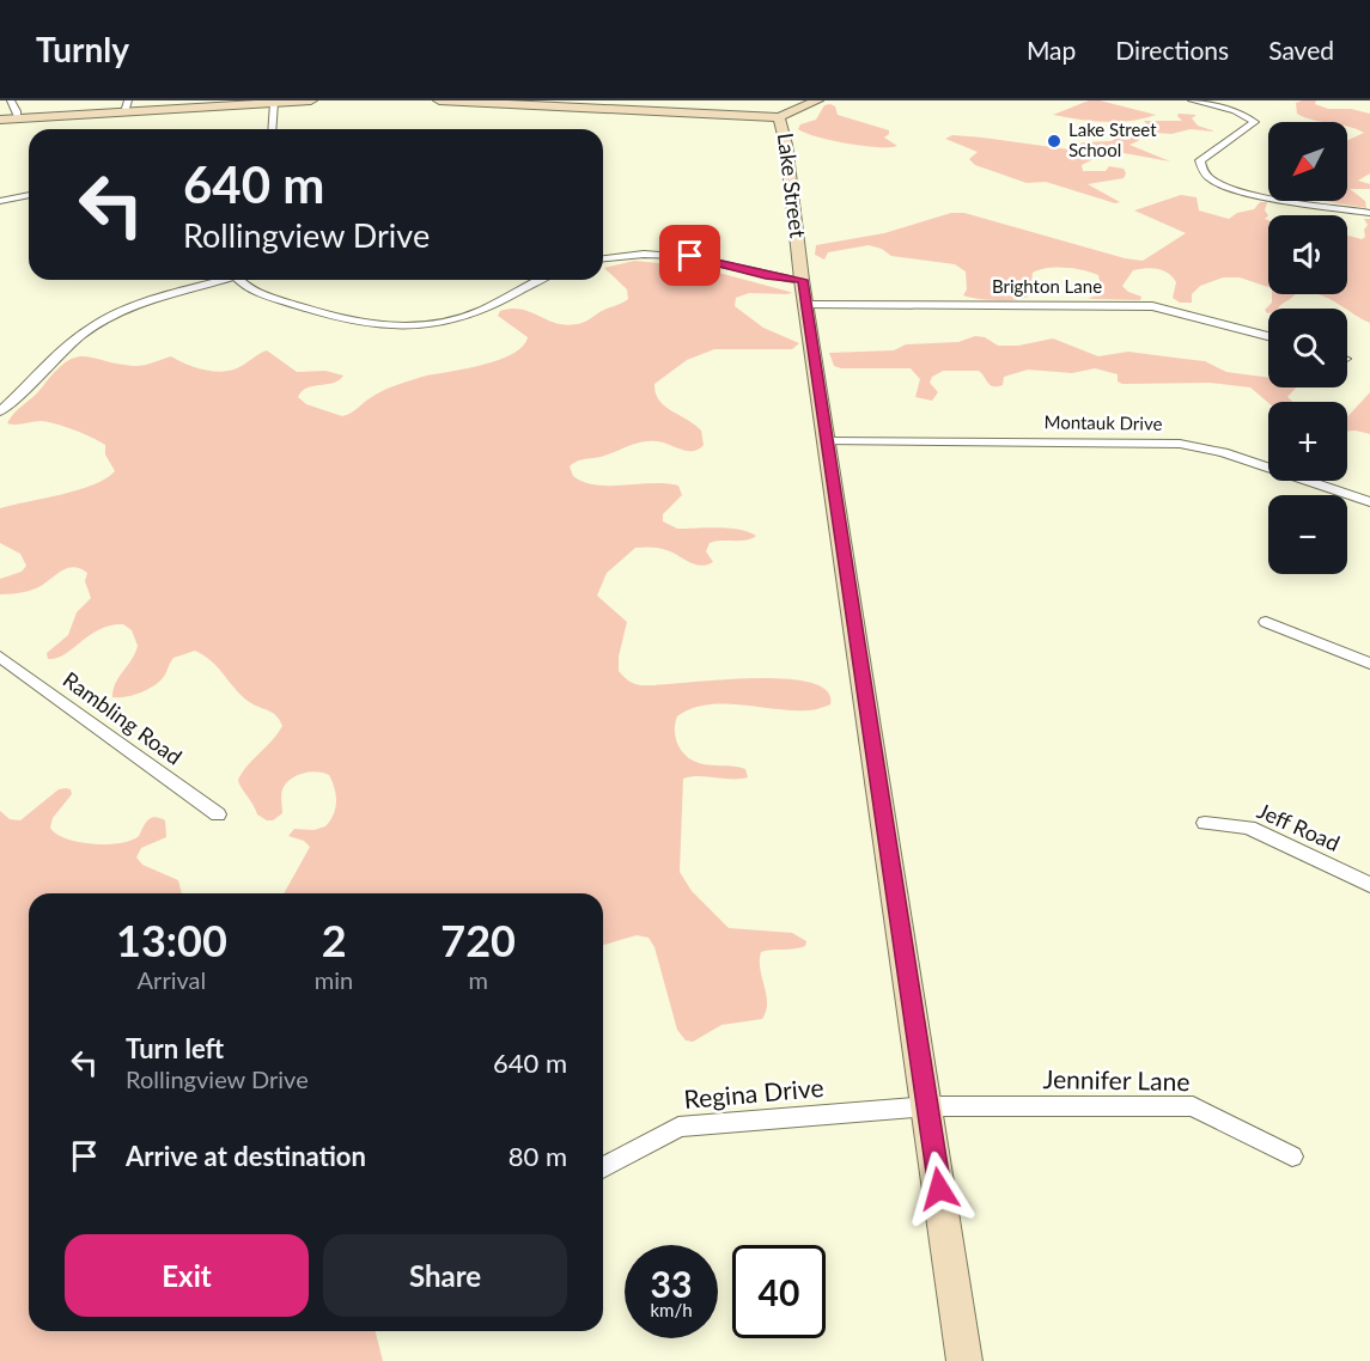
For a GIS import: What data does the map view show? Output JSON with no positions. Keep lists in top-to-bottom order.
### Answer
{
  "streets": {
    "street": [
      "Lake Street",
      "Brighton Lane",
      "Montauk Drive",
      "Rambling Road",
      "Jeff Road",
      "Jennifer Lane",
      "Regina Drive"
    ]
  },
  "crossings": [
    ["Lake Street", "Brighton Lane"],
    ["Lake Street", "Montauk Drive"],
    ["Lake Street", "Jennifer Lane"],
    ["Lake Street", "Regina Drive"],
    ["Jennifer Lane", "Regina Drive"]
  ],
  "places": ["Lake Street School"],
  "north": "bottom left",
  "page": {
    "header": "Turnly",
    "nav": ["Map", "Directions", "Saved"],
    "map_buttons": ["+", "−"],
    "turn": ["640 m", "Rollingview Drive"],
    "eta": [
      "13:00",
      "Arrival",
      "2",
      "min",
      "720",
      "m"
    ],
    "list": [
      {
        "name": "Turn left",
        "note": "Rollingview Drive",
        "value": "640 m"
      },
      {
        "name": "Arrive at destination",
        "value": "80 m"
      }
    ],
    "buttons": ["Exit", "Share"],
    "speed": "33 km/h",
    "limit": "40"
  }
}
